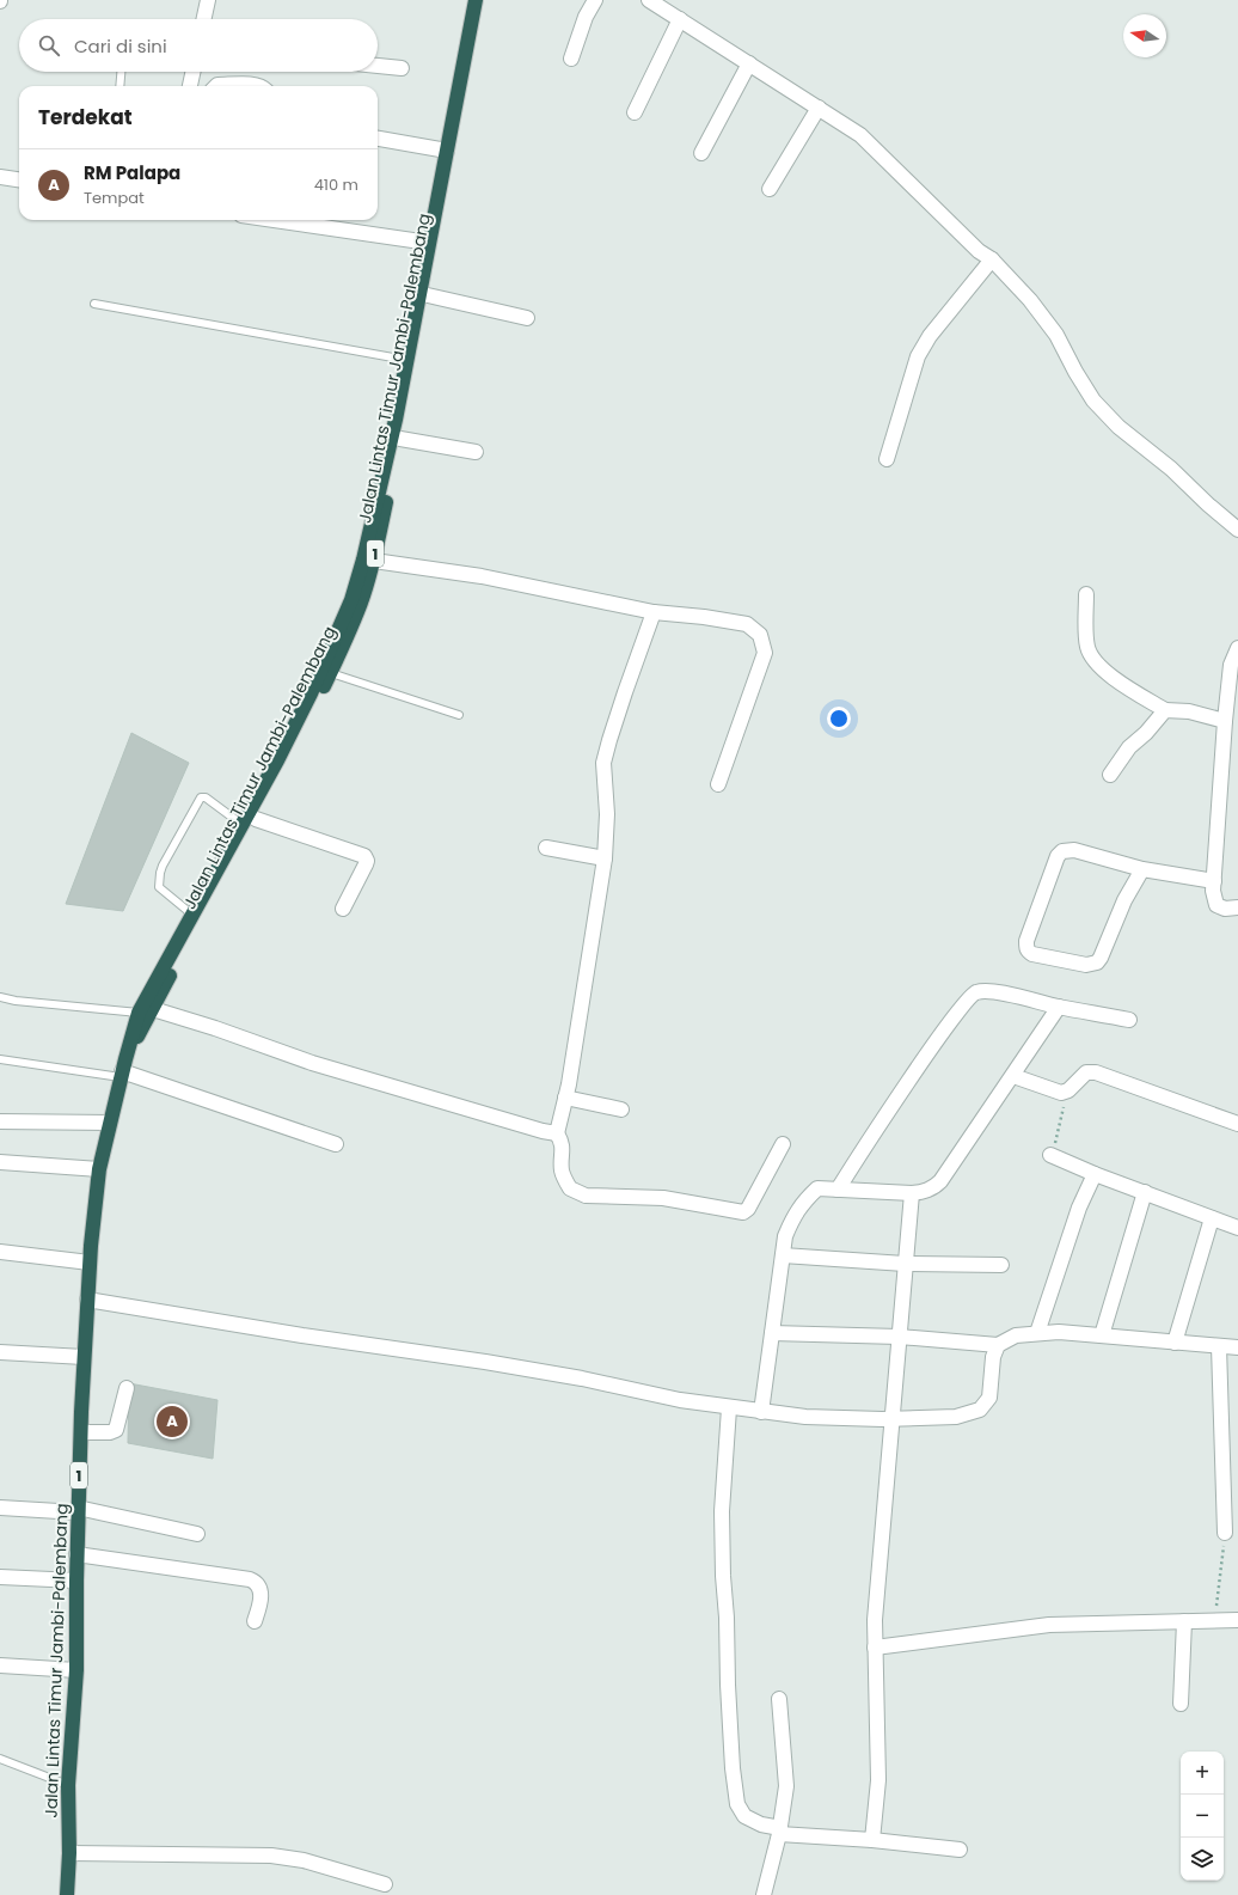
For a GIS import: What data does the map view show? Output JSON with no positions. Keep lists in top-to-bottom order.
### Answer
{
  "streets": {
    "highway": ["Jalan Lintas Timur Jambi-Palembang", "1"]
  },
  "north": "left",
  "page": {
    "search": "Cari di sini",
    "heading": "Terdekat",
    "list": [
      {
        "mark": "A",
        "name": "RM Palapa",
        "note": "Tempat",
        "value": "410 m"
      }
    ],
    "pins": "A",
    "map_buttons": ["+", "−"]
  }
}
